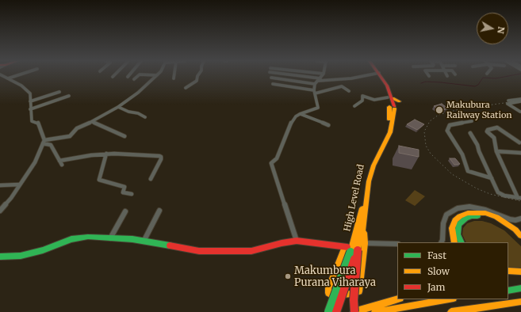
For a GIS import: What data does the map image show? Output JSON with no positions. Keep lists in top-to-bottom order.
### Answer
{
  "streets": {
    "main road": ["High Level Road"]
  },
  "places": ["Makubura Railway Station", "Makumbura Purana Viharaya"],
  "legend": ["Fast", "Slow", "Jam"],
  "north": "right"
}
